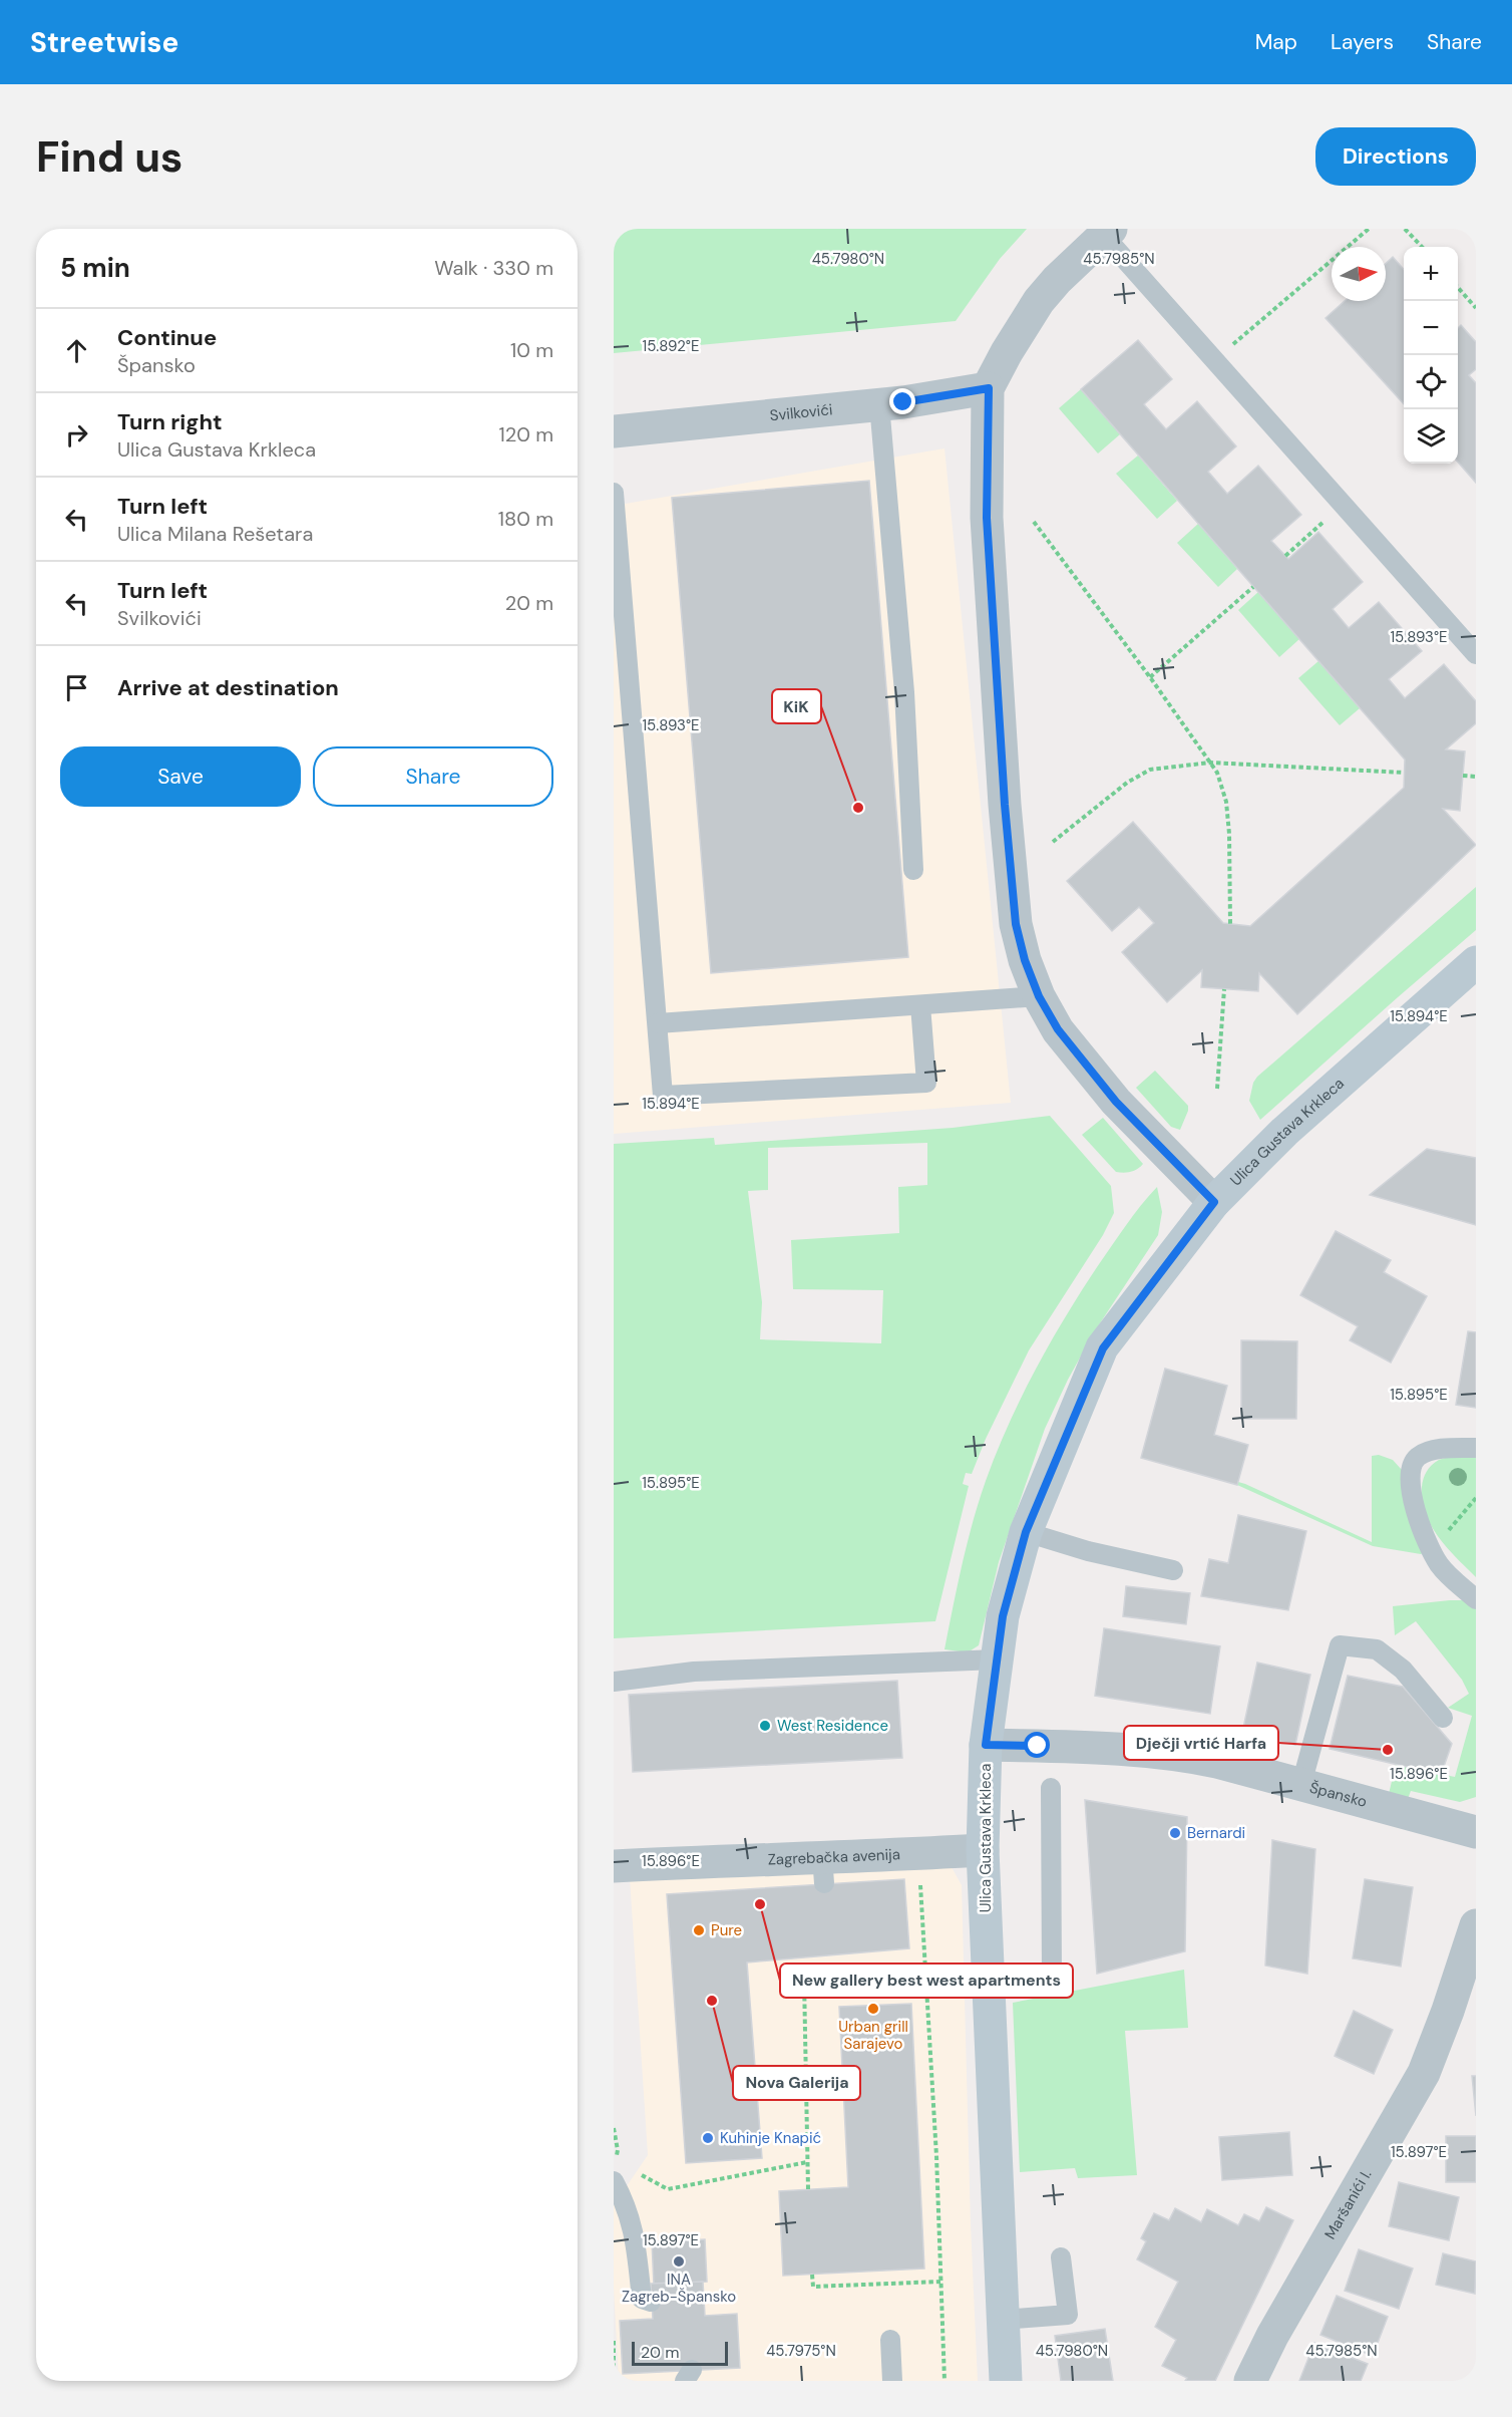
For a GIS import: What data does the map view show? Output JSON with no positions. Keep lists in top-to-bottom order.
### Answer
{
  "streets": {
    "street": [
      "Svilkovići",
      "Ulica Gustava Krkleca",
      "Špansko",
      "Zagrebačka avenija",
      "Maršanići I."
    ]
  },
  "crossings": [
    ["Ulica Gustava Krkleca", "Špansko"],
    ["Ulica Gustava Krkleca", "Zagrebačka avenija"]
  ],
  "places": [
    "KiK",
    "West Residence",
    "Dječji vrtić Harfa",
    "Bernardi",
    "New gallery best west apartments",
    "Pure",
    "Nova Galerija",
    "Urban grill Sarajevo",
    "Kuhinje Knapić",
    "INA Zagreb-Špansko"
  ],
  "scale_bar": "20 m",
  "north": "right",
  "page": {
    "header": "Streetwise",
    "nav": ["Map", "Layers", "Share"],
    "buttons": [
      "Directions",
      ["Save", "Share"]
    ],
    "title": "Find us",
    "heading": ["5 min", "Walk · 330 m"],
    "map_buttons": ["+", "−"],
    "list": [
      ["Continue", "Špansko", "10 m"],
      ["Turn right", "Ulica Gustava Krkleca", "120 m"],
      ["Turn left", "Ulica Milana Rešetara", "180 m"],
      ["Turn left", "Svilkovići", "20 m"],
      "Arrive at destination"
    ],
    "scale": "20 m"
  },
  "coordinates": [
    "45.7980°N",
    "45.7985°N",
    "15.892°E",
    "15.893°E",
    "15.894°E",
    "15.895°E",
    "15.896°E",
    "15.897°E",
    "45.7975°N"
  ]
}
